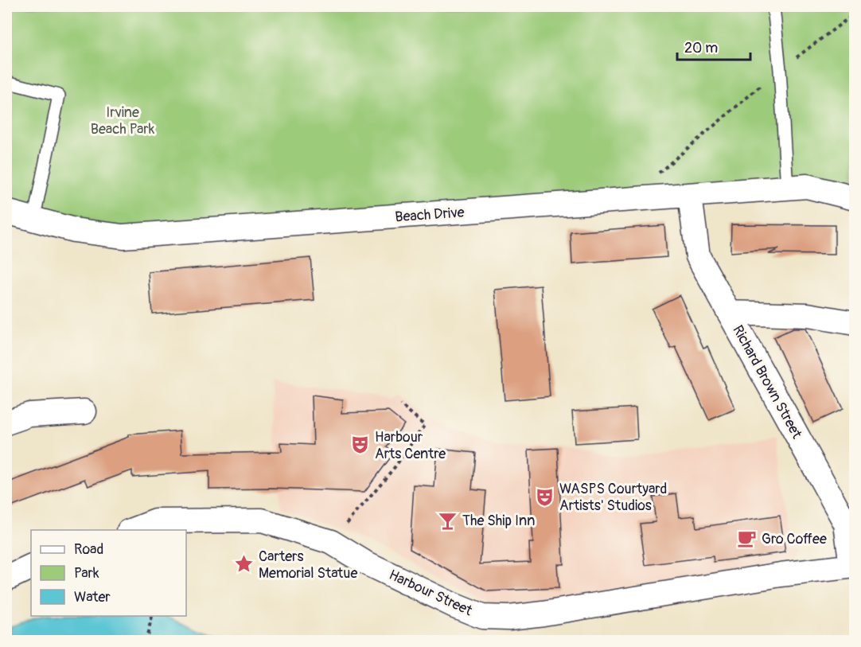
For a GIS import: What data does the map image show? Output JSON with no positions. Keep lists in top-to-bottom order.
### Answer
{
  "streets": {
    "street": ["Beach Drive", "Richard Brown Street", "Harbour Street"]
  },
  "crossings": [
    ["Beach Drive", "Richard Brown Street"],
    ["Richard Brown Street", "Harbour Street"]
  ],
  "parks": ["Irvine Beach Park"],
  "places": {
    "theatre": ["Harbour Arts Centre", "WASPS Courtyard Artists' Studios"],
    "bar": ["The Ship Inn"],
    "cafe": ["Gro Coffee"],
    "place": ["Carters Memorial Statue"]
  },
  "legend": ["Road", "Park", "Water"],
  "scale_bar": "20 m"
}
